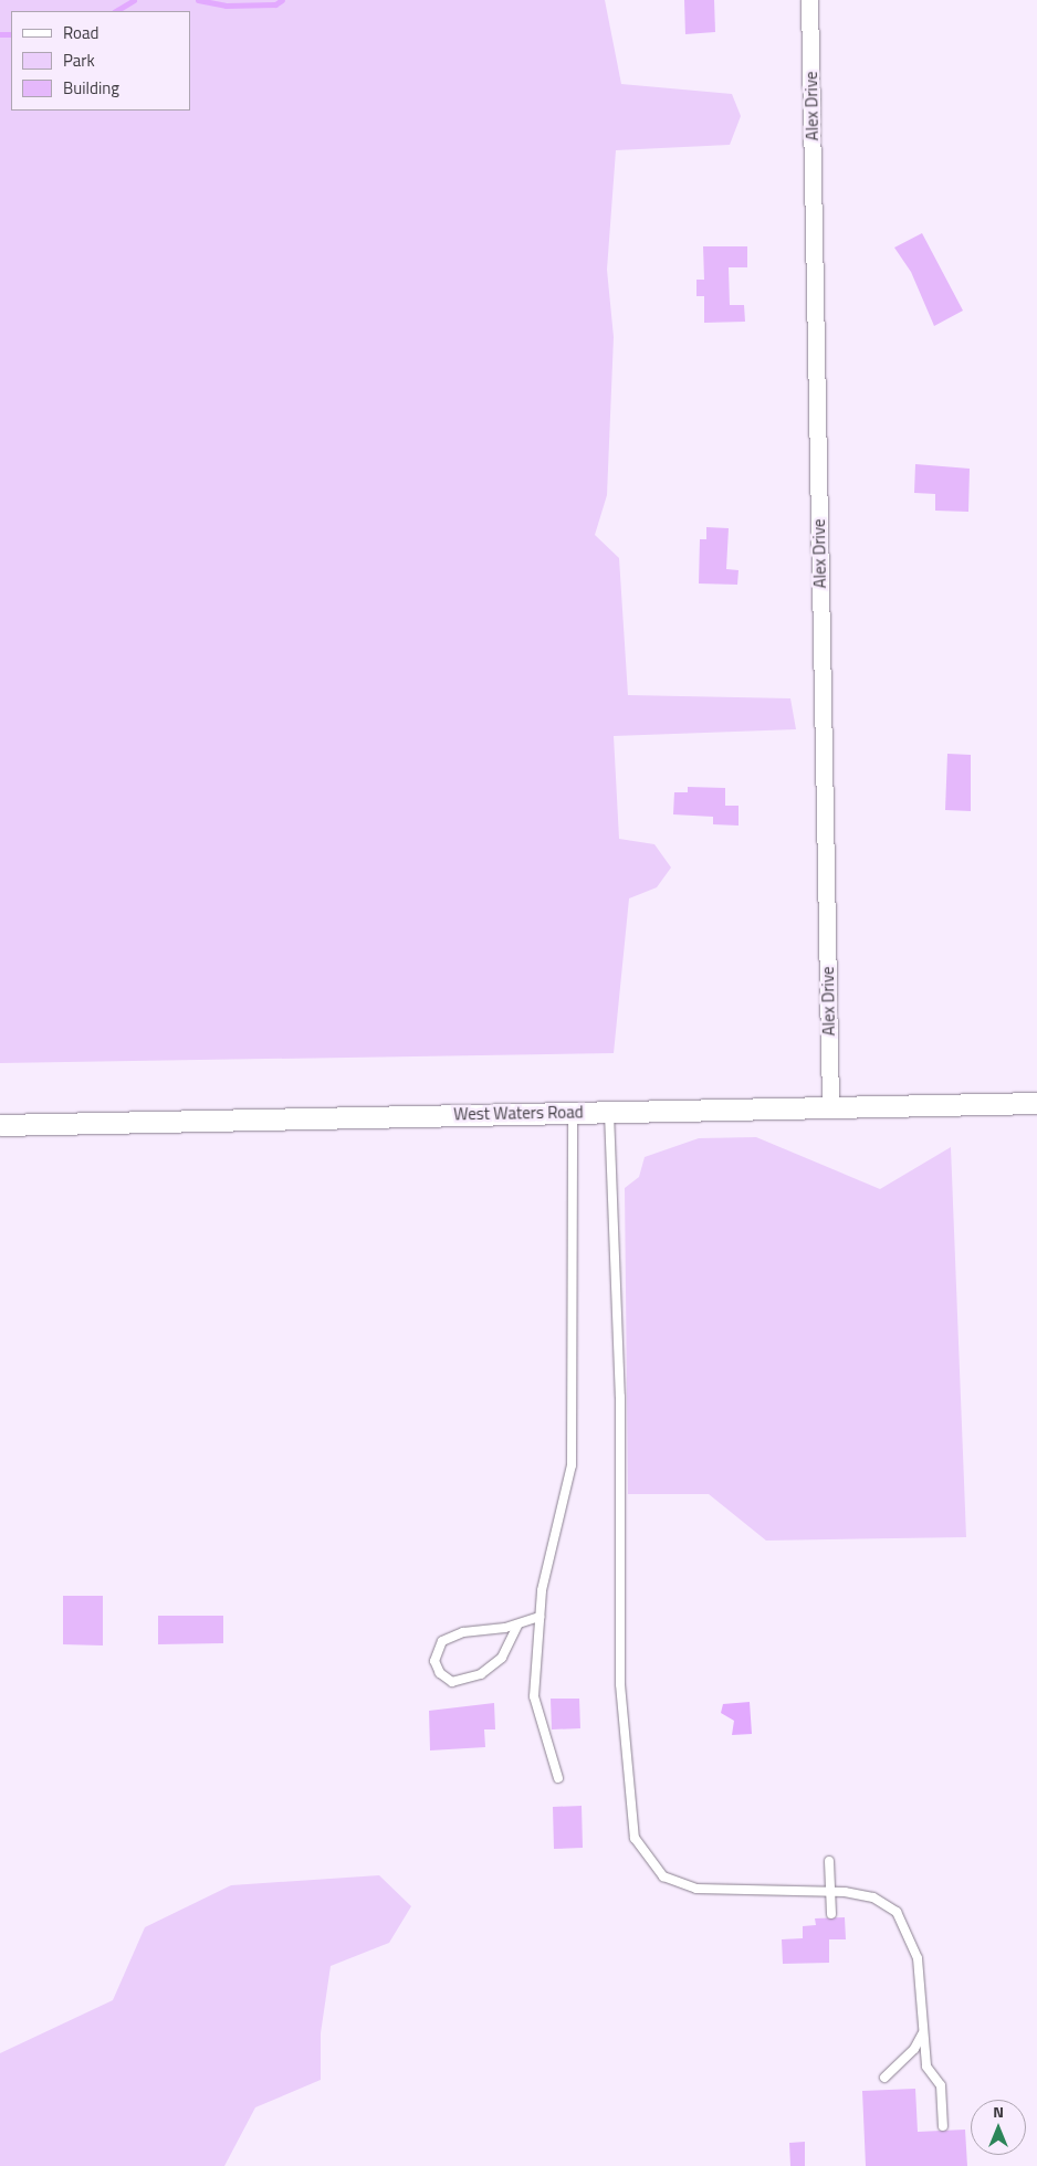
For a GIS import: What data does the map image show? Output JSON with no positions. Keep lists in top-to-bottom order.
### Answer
{
  "streets": {
    "street": ["Alex Drive", "West Waters Road"]
  },
  "crossings": [
    ["Alex Drive", "West Waters Road"]
  ],
  "legend": ["Road", "Park", "Building"],
  "north": "top"
}
